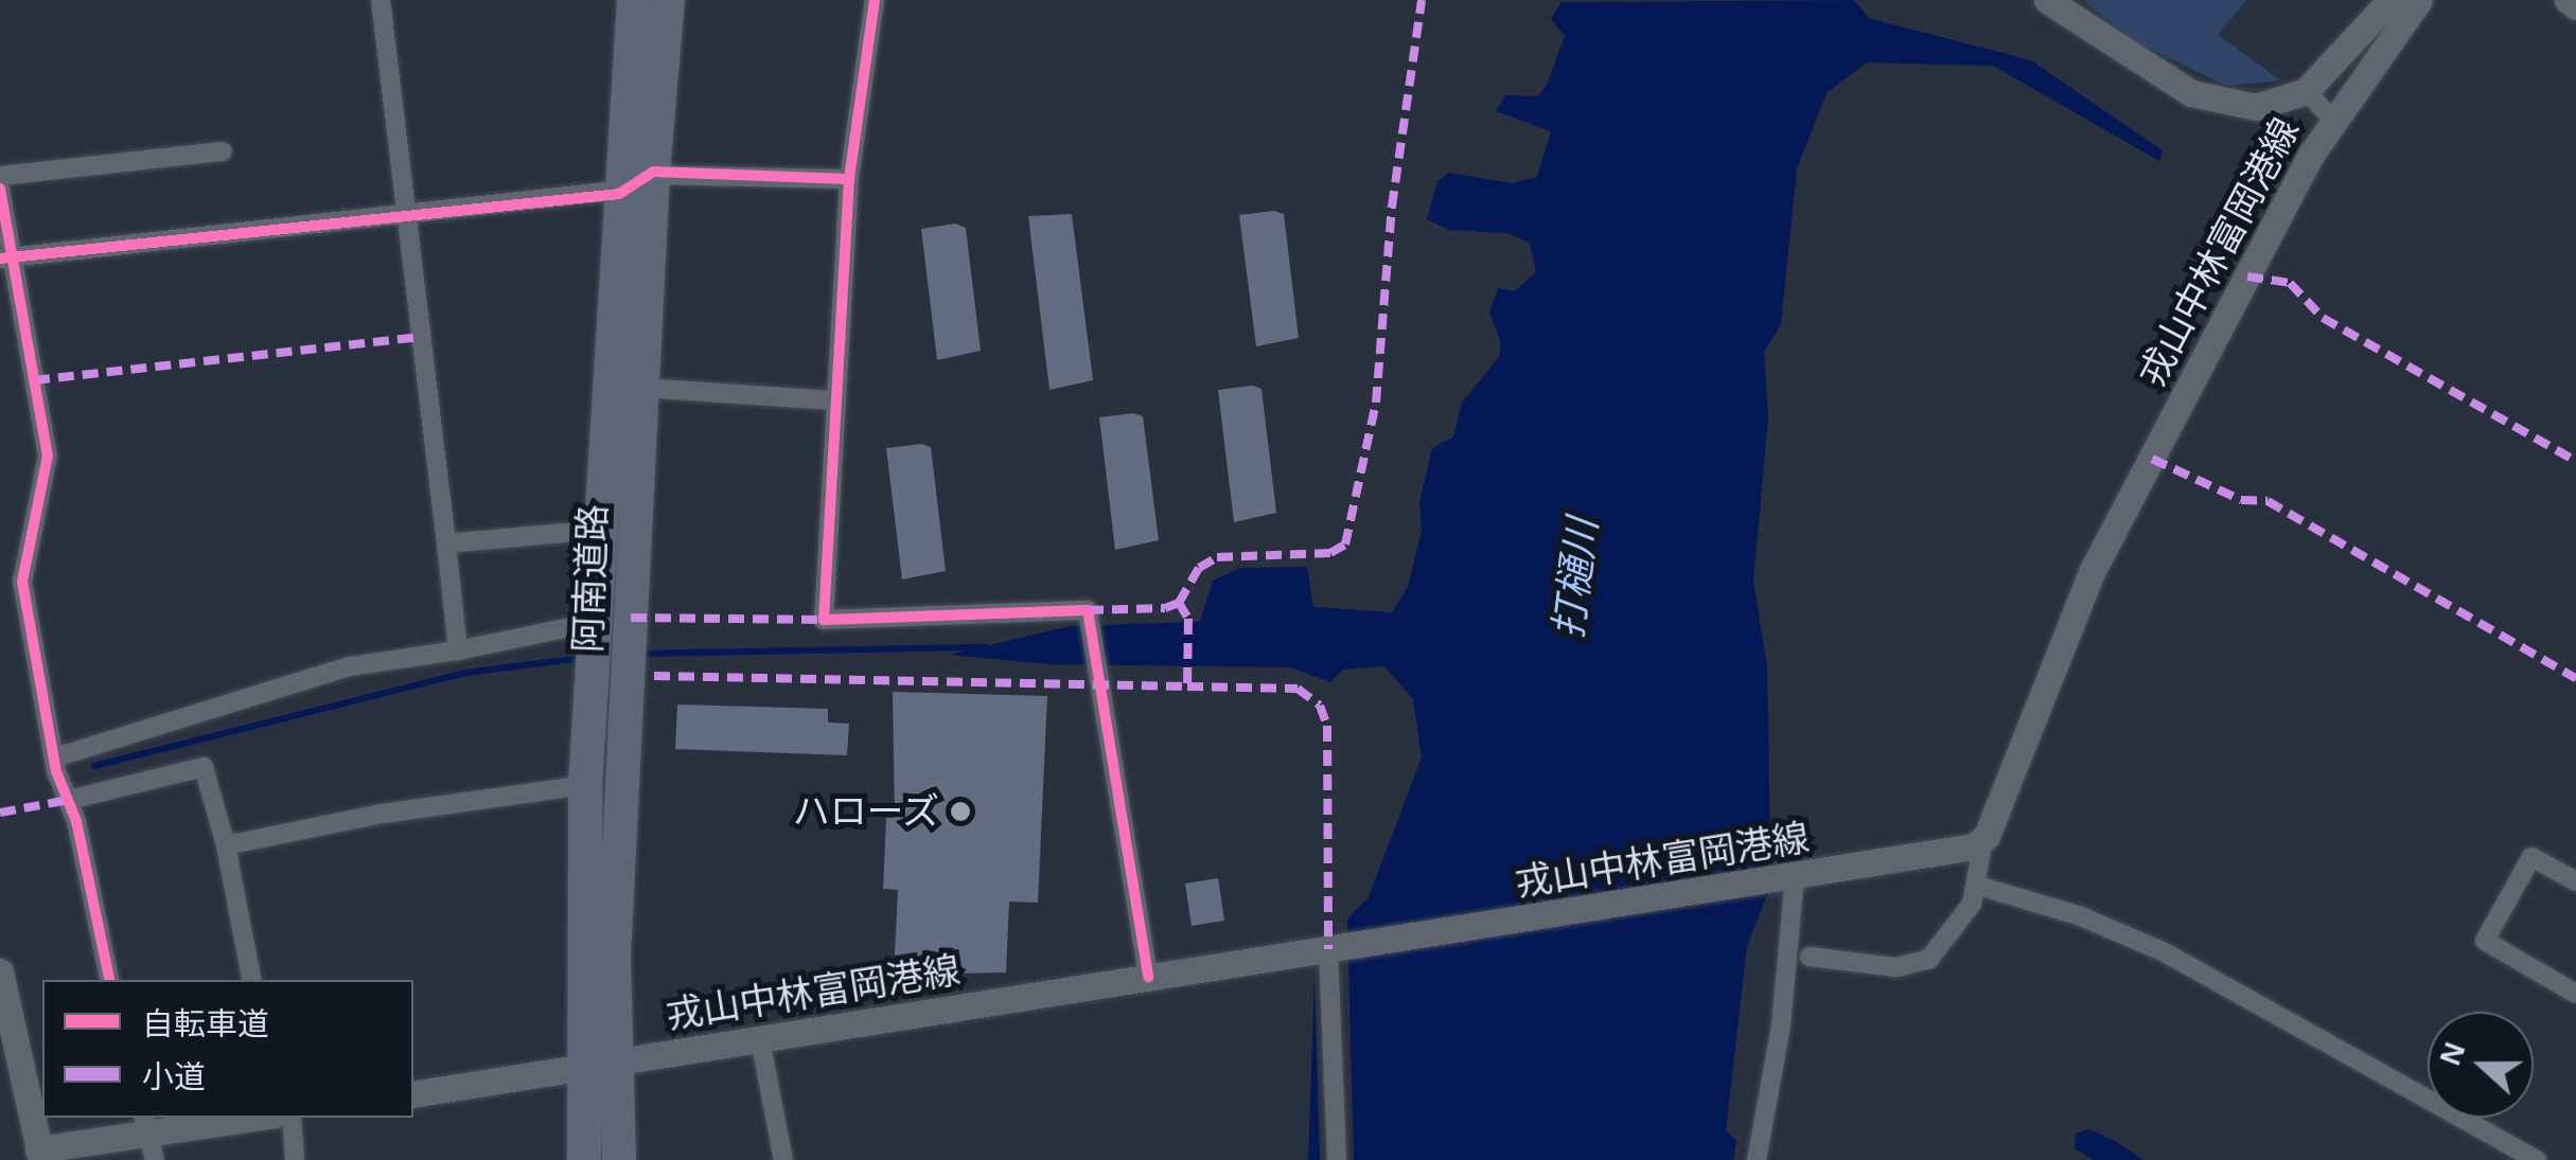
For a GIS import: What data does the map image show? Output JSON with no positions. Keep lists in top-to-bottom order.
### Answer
{
  "streets": {
    "highway": ["阿南道路"],
    "main road": ["戎山中林富岡港線"]
  },
  "crossings": [
    ["戎山中林富岡港線", "阿南道路"]
  ],
  "water": ["打樋川"],
  "places": ["ハローズ"],
  "legend": ["自転車道", "小道"],
  "north": "left"
}
